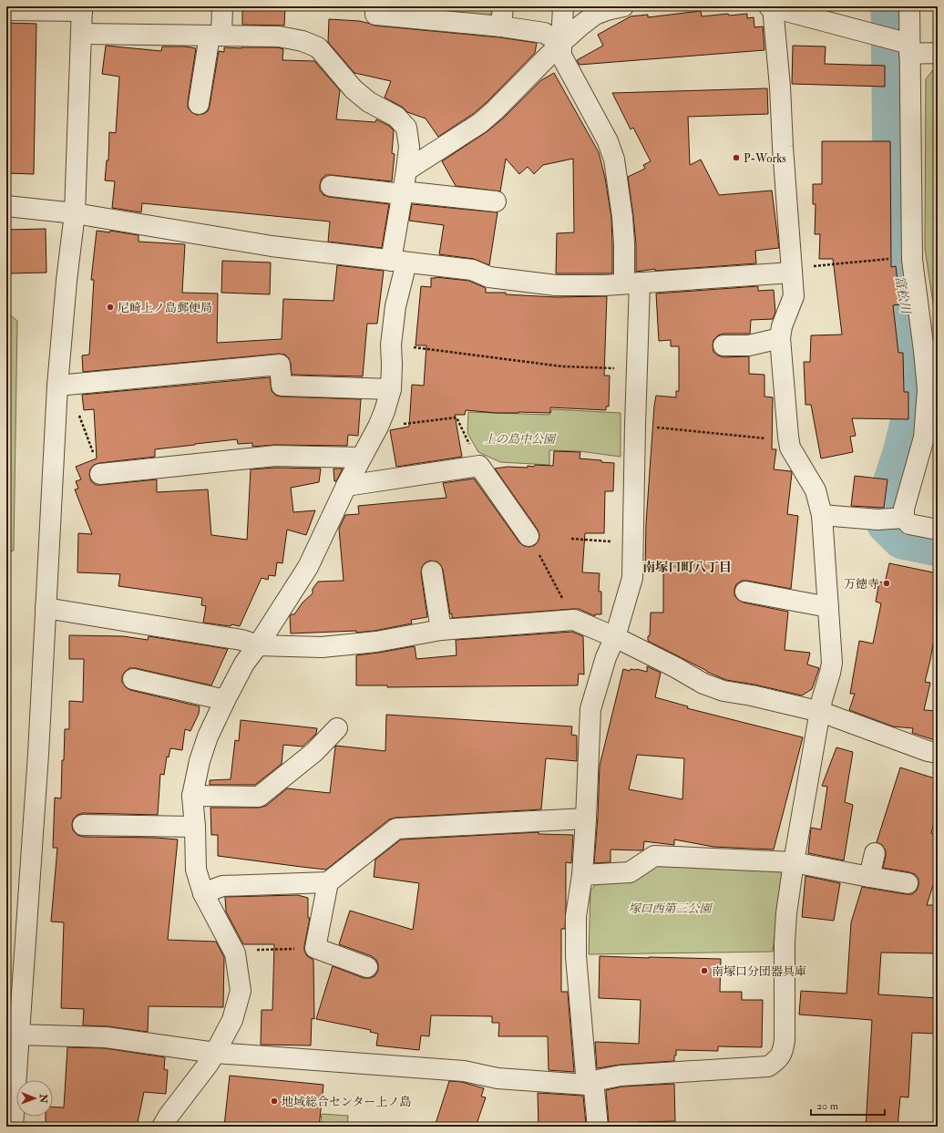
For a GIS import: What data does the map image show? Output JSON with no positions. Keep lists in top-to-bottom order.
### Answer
{
  "districts": ["南塚口町八丁目"],
  "water": ["富松川"],
  "parks": ["上の島中公園", "塚口西第三公園"],
  "places": [
    "P-Works",
    "尼崎上ノ島郵便局",
    "万徳寺",
    "南塚口分団器具庫",
    "地域総合センター上ノ島"
  ],
  "scale_bar": "20 m",
  "north": "right"
}
